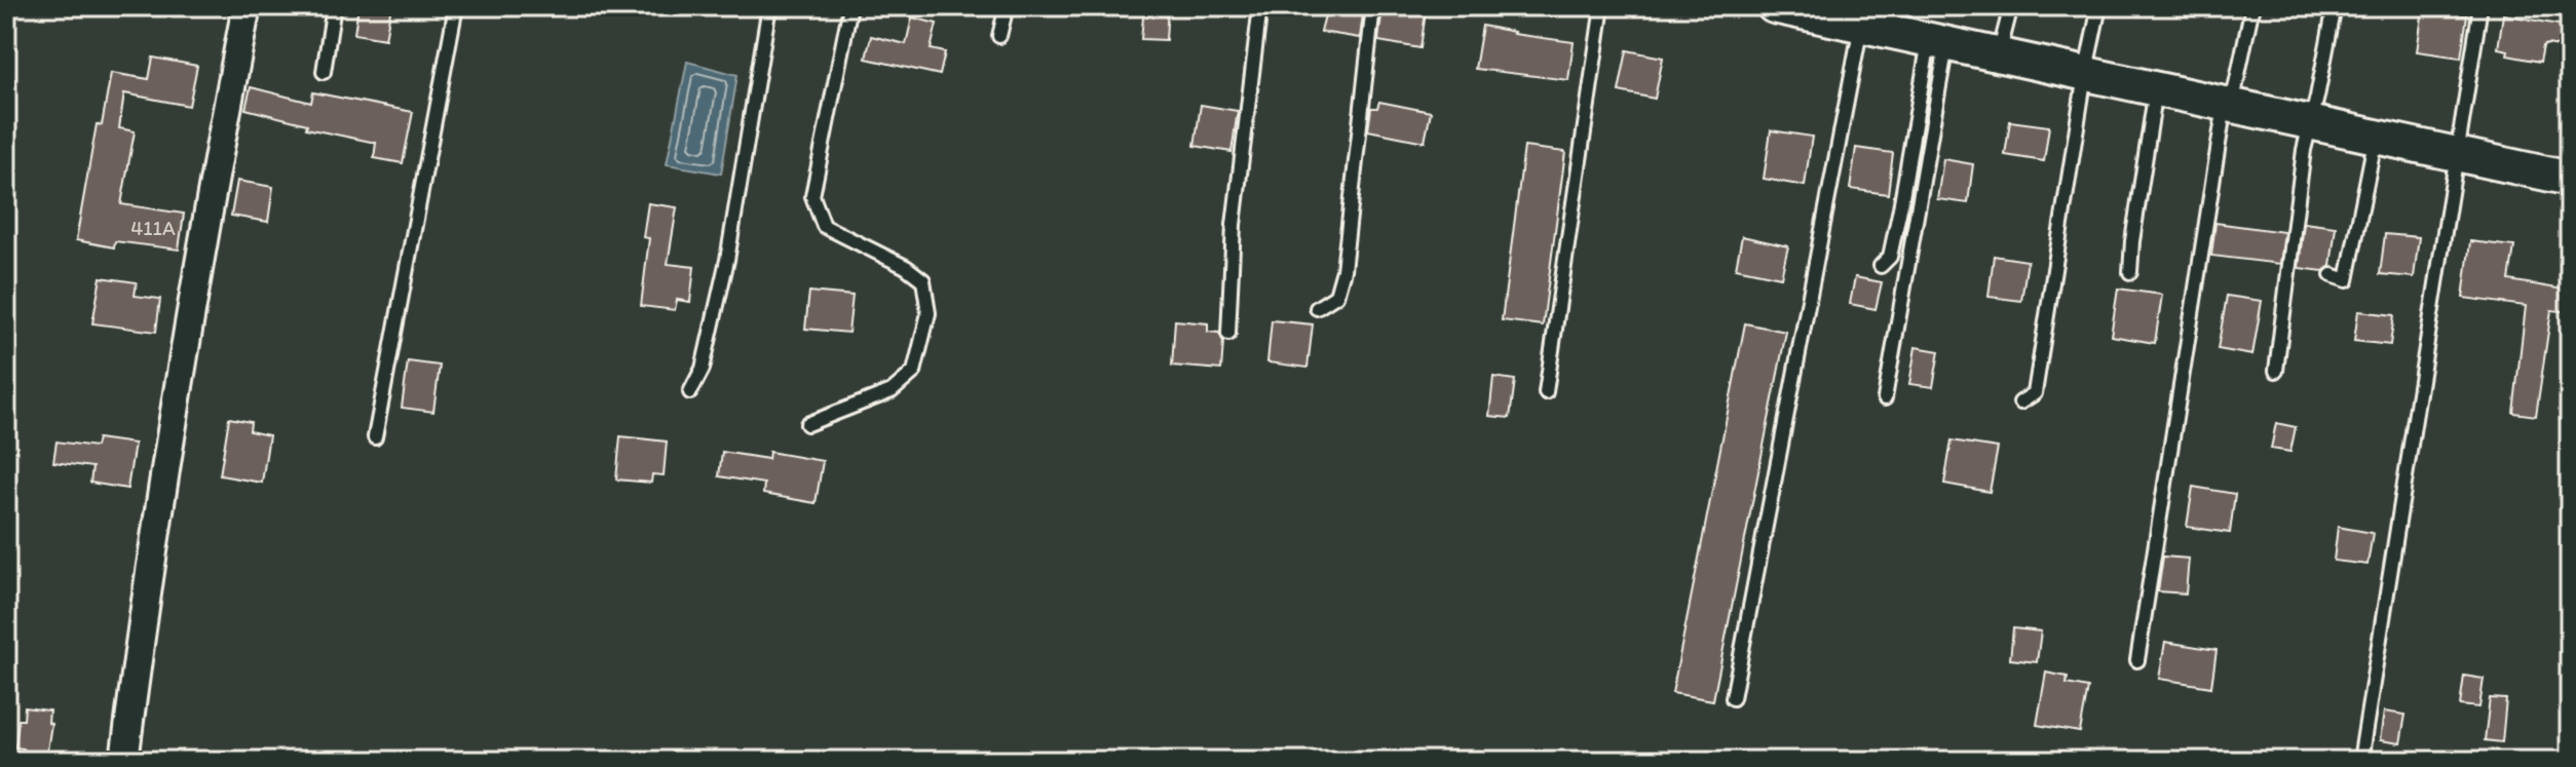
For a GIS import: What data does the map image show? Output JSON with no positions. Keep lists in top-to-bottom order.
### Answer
{
  "house_numbers": ["411A"]
}
